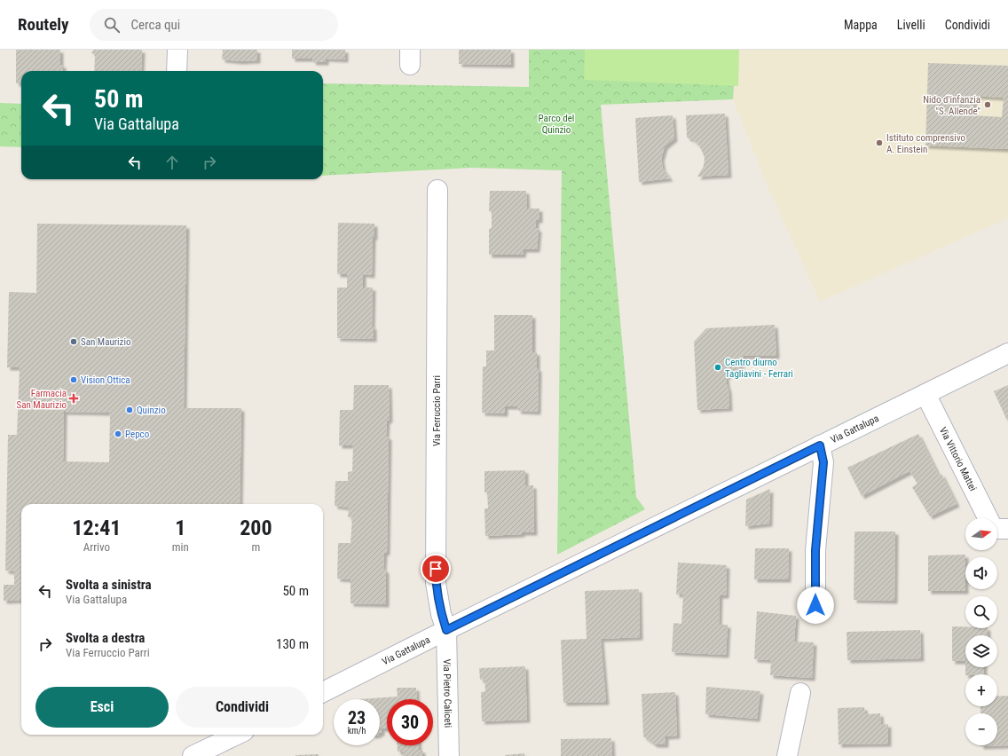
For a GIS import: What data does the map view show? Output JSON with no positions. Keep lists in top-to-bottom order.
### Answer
{
  "streets": {
    "street": [
      "Via Ferruccio Parri",
      "Via Gattalupa",
      "Via Vittorio Mattei",
      "Via Pietro Caliceti"
    ]
  },
  "crossings": [
    ["Via Ferruccio Parri", "Via Gattalupa"],
    ["Via Ferruccio Parri", "Via Pietro Caliceti"],
    ["Via Gattalupa", "Via Vittorio Mattei"],
    ["Via Gattalupa", "Via Pietro Caliceti"]
  ],
  "parks": ["Parco del Quinzio"],
  "places": {
    "other": [
      "Nido d'infanzia \"S. Allende\"",
      "Istituto comprensivo A. Einstein",
      "San Maurizio",
      "Centro diurno Tagliavini - Ferrari",
      "Vision Ottica",
      "Quinzio",
      "Pepco"
    ],
    "health": ["Farmacia San Maurizio"]
  },
  "north": "right",
  "page": {
    "header": "Routely",
    "search": "Cerca qui",
    "nav": ["Mappa", "Livelli", "Condividi"],
    "turn": ["50 m", "Via Gattalupa"],
    "eta": [
      "12:41",
      "Arrivo",
      "1",
      "min",
      "200",
      "m"
    ],
    "map_buttons": ["+", "−"],
    "list": [
      {
        "name": "Svolta a sinistra",
        "note": "Via Gattalupa",
        "value": "50 m"
      },
      {
        "name": "Svolta a destra",
        "note": "Via Ferruccio Parri",
        "value": "130 m"
      }
    ],
    "buttons": ["Esci", "Condividi"],
    "speed": "23 km/h",
    "limit": "30"
  }
}
